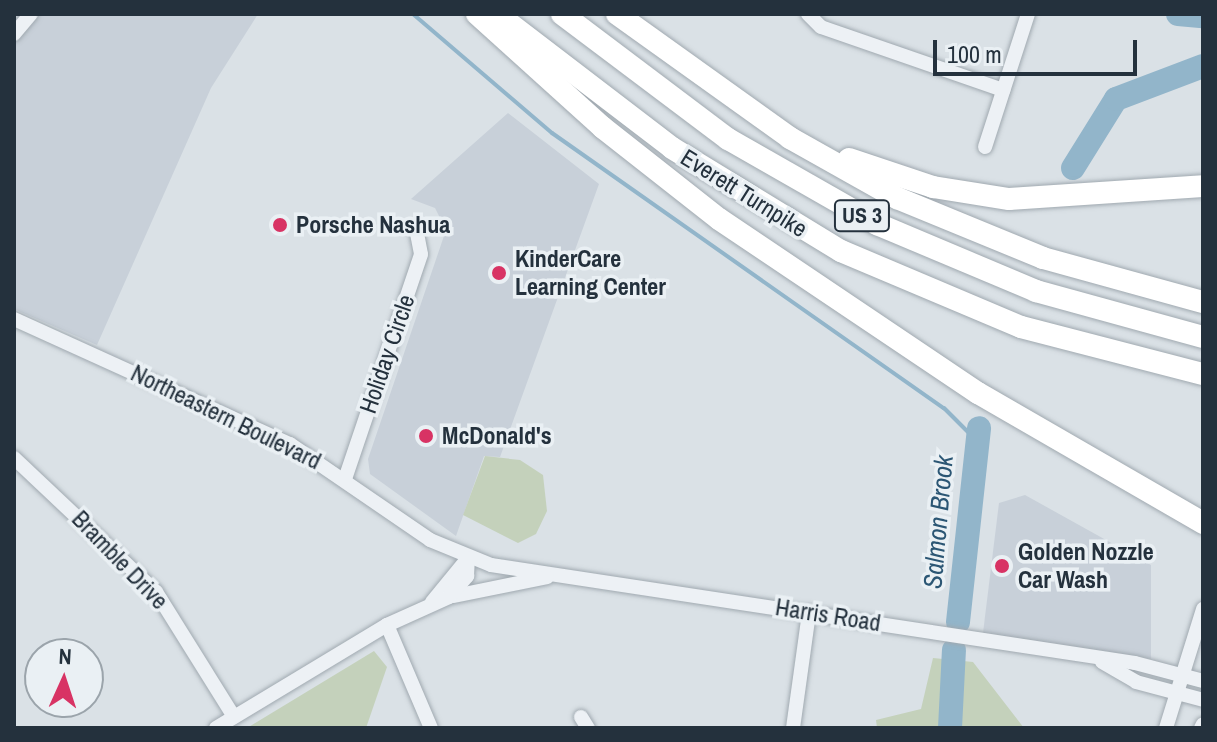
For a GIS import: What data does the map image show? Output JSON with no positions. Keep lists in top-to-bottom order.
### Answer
{
  "streets": {
    "highway": ["Everett Turnpike", "US 3"],
    "street": [
      "Holiday Circle",
      "Northeastern Boulevard",
      "Bramble Drive",
      "Harris Road"
    ]
  },
  "crossings": [
    ["Holiday Circle", "Northeastern Boulevard"],
    ["Northeastern Boulevard", "Harris Road"],
    ["Bramble Drive", "Harris Road"]
  ],
  "water": ["Salmon Brook"],
  "places": [
    "Porsche Nashua",
    "KinderCare Learning Center",
    "McDonald's",
    "Golden Nozzle Car Wash"
  ],
  "scale_bar": "100 m",
  "north": "top"
}
